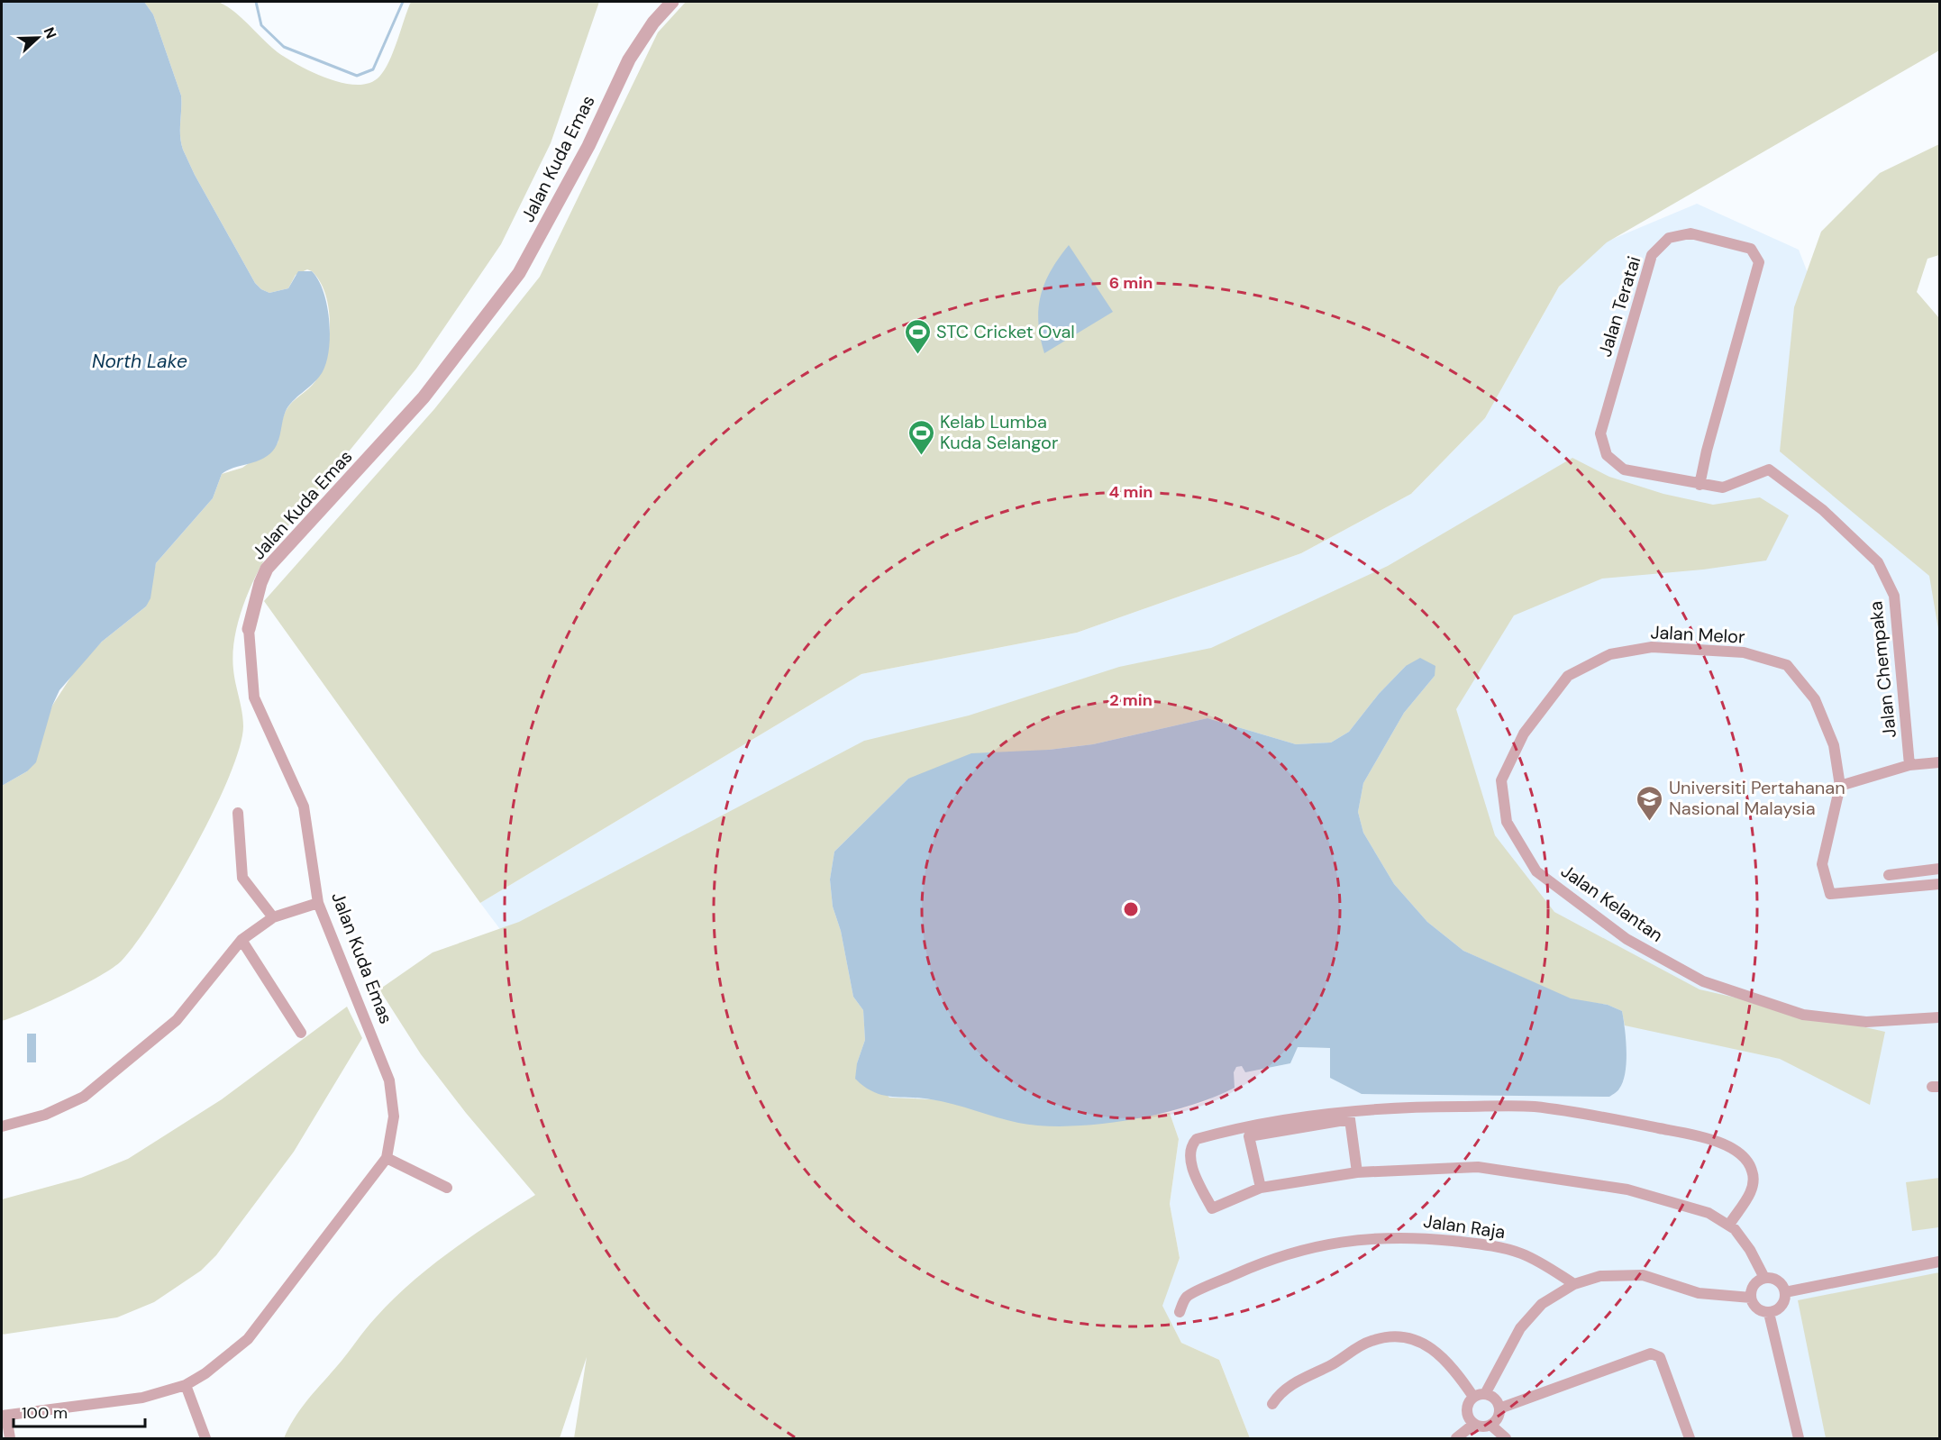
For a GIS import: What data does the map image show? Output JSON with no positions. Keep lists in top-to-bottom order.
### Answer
{
  "streets": {
    "street": [
      "Jalan Kuda Emas",
      "Jalan Teratai",
      "Jalan Melor",
      "Jalan Chempaka",
      "Jalan Kelantan",
      "Jalan Raja"
    ]
  },
  "crossings": [
    ["Jalan Teratai", "Jalan Chempaka"],
    ["Jalan Melor", "Jalan Kelantan"]
  ],
  "water": ["North Lake"],
  "places": {
    "sports": ["STC Cricket Oval", "Kelab Lumba Kuda Selangor"],
    "school or university": ["Universiti Pertahanan Nasional Malaysia"]
  },
  "scale_bar": "100 m",
  "north": "right",
  "rings": ["6 min", "4 min", "2 min"]
}
